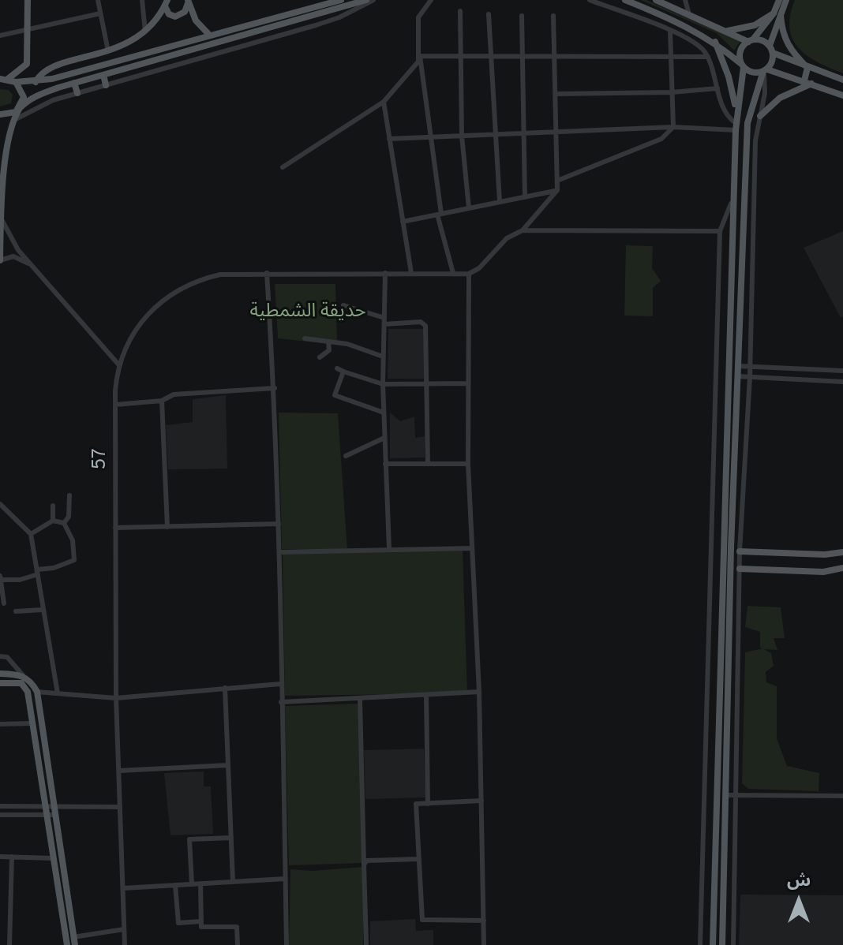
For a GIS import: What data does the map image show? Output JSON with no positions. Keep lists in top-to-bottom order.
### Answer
{
  "streets": {
    "street": ["57"]
  },
  "parks": ["حديقة الشمطية"],
  "north": "top"
}
